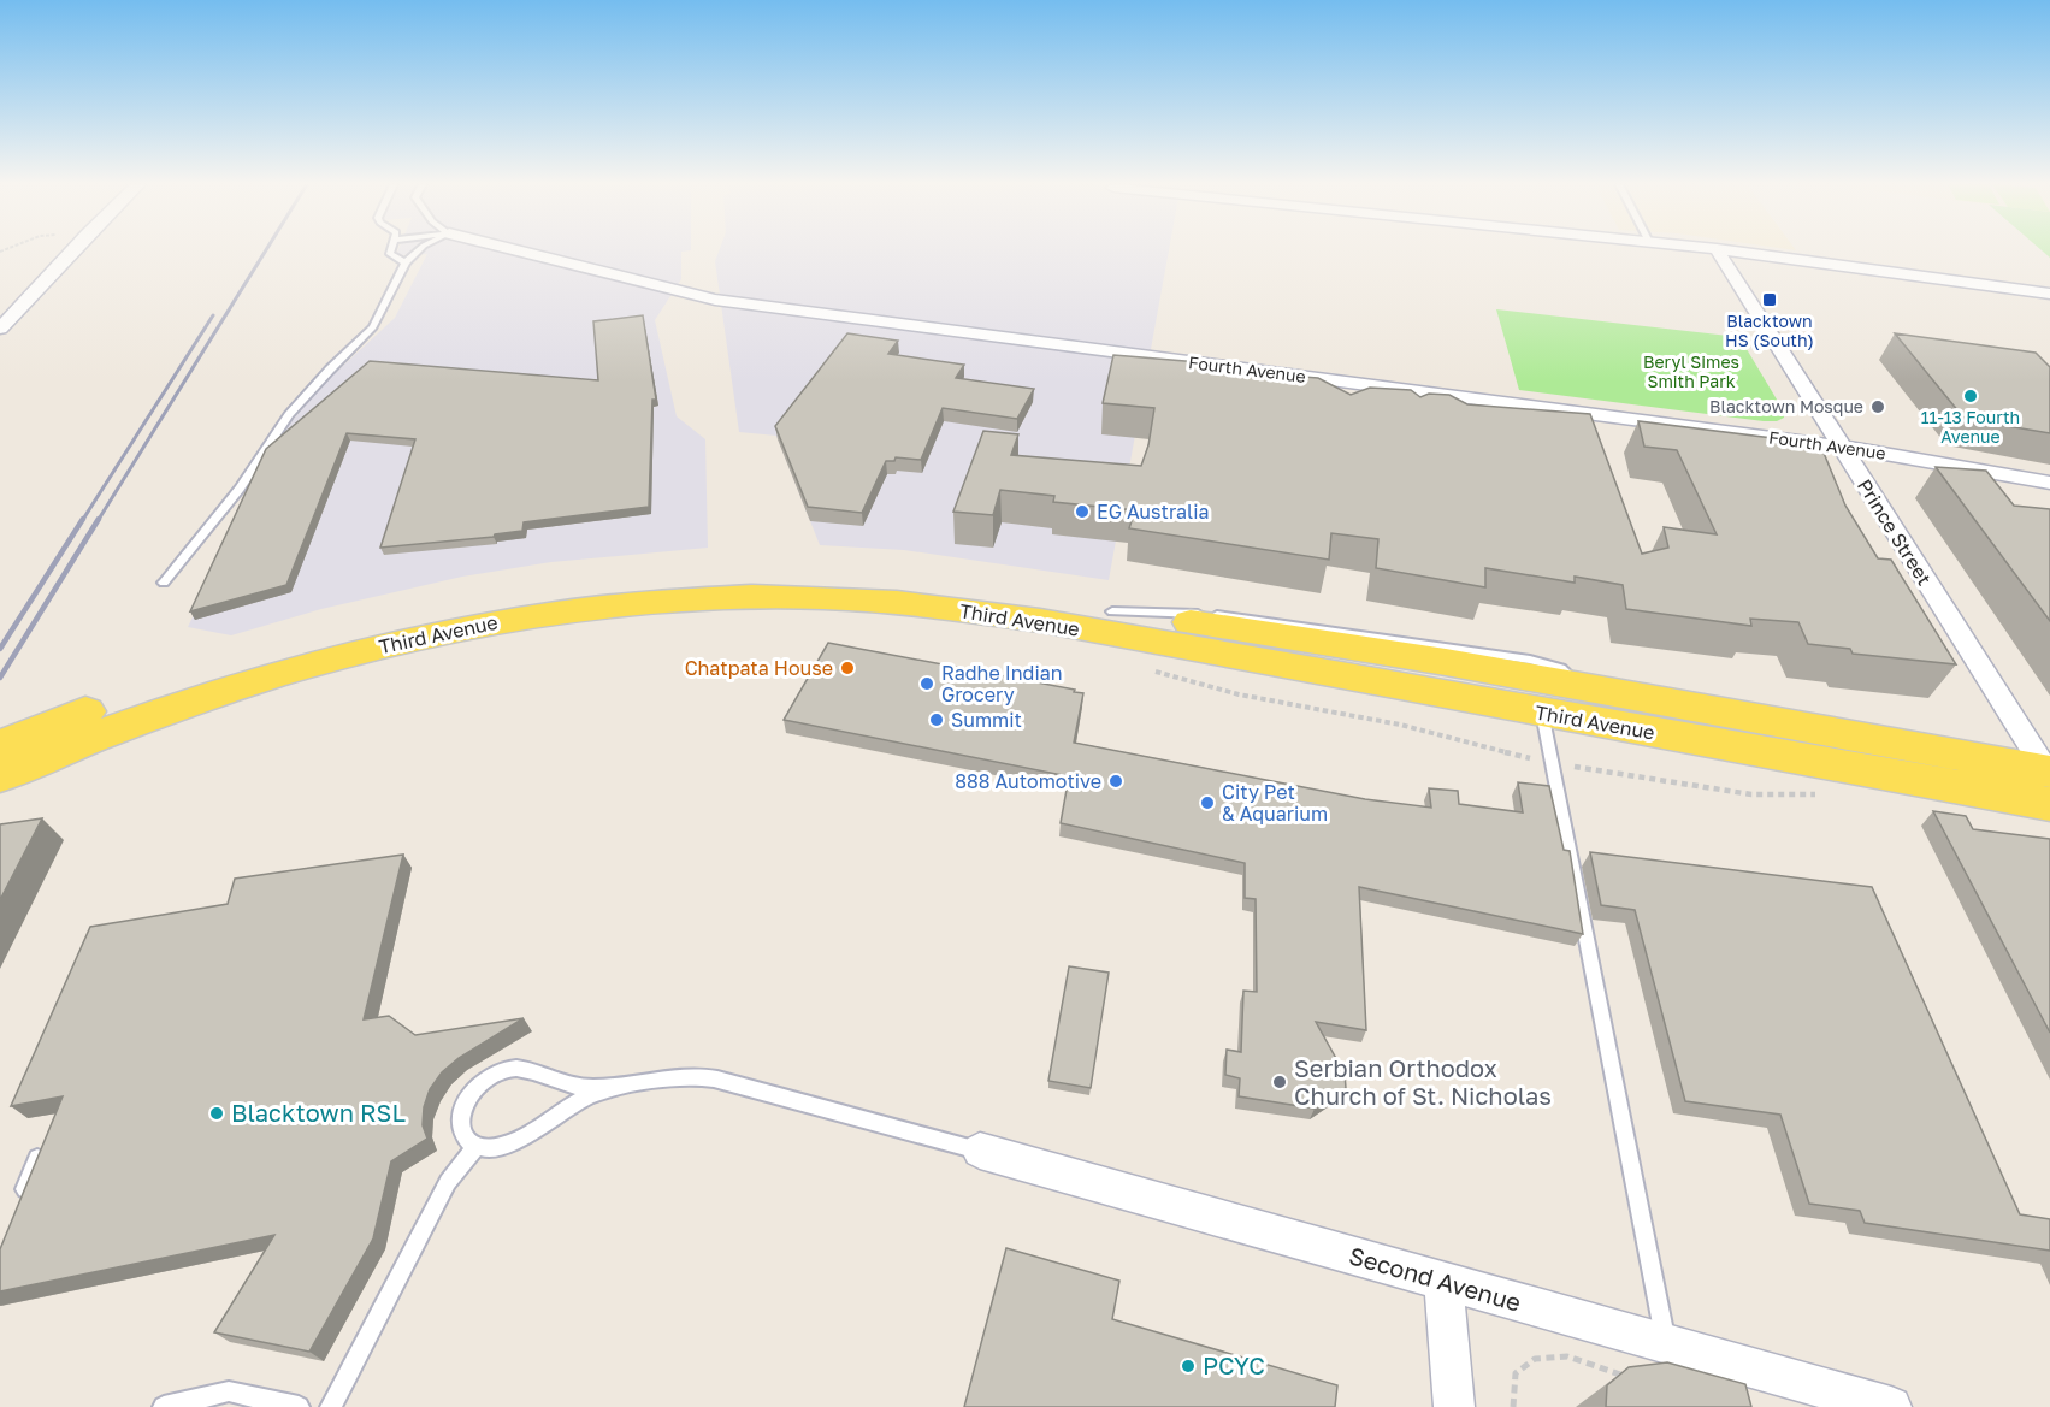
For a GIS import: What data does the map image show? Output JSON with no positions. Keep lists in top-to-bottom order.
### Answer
{
  "streets": {
    "main road": ["Third Avenue"],
    "street": ["Fourth Avenue", "Prince Street", "Second Avenue"]
  },
  "crossings": [
    ["Fourth Avenue", "Prince Street"],
    ["Prince Street", "Third Avenue"]
  ],
  "parks": ["Beryl Simes Smith Park"],
  "places": {
    "transit": ["Blacktown HS (South)"],
    "other": [
      "11-13 Fourth Avenue",
      "Blacktown Mosque",
      "EG Australia",
      "Chatpata House",
      "Radhe Indian Grocery",
      "Summit",
      "888 Automotive",
      "City Pet & Aquarium",
      "Serbian Orthodox Church of St. Nicholas",
      "Blacktown RSL",
      "PCYC"
    ]
  }
}
